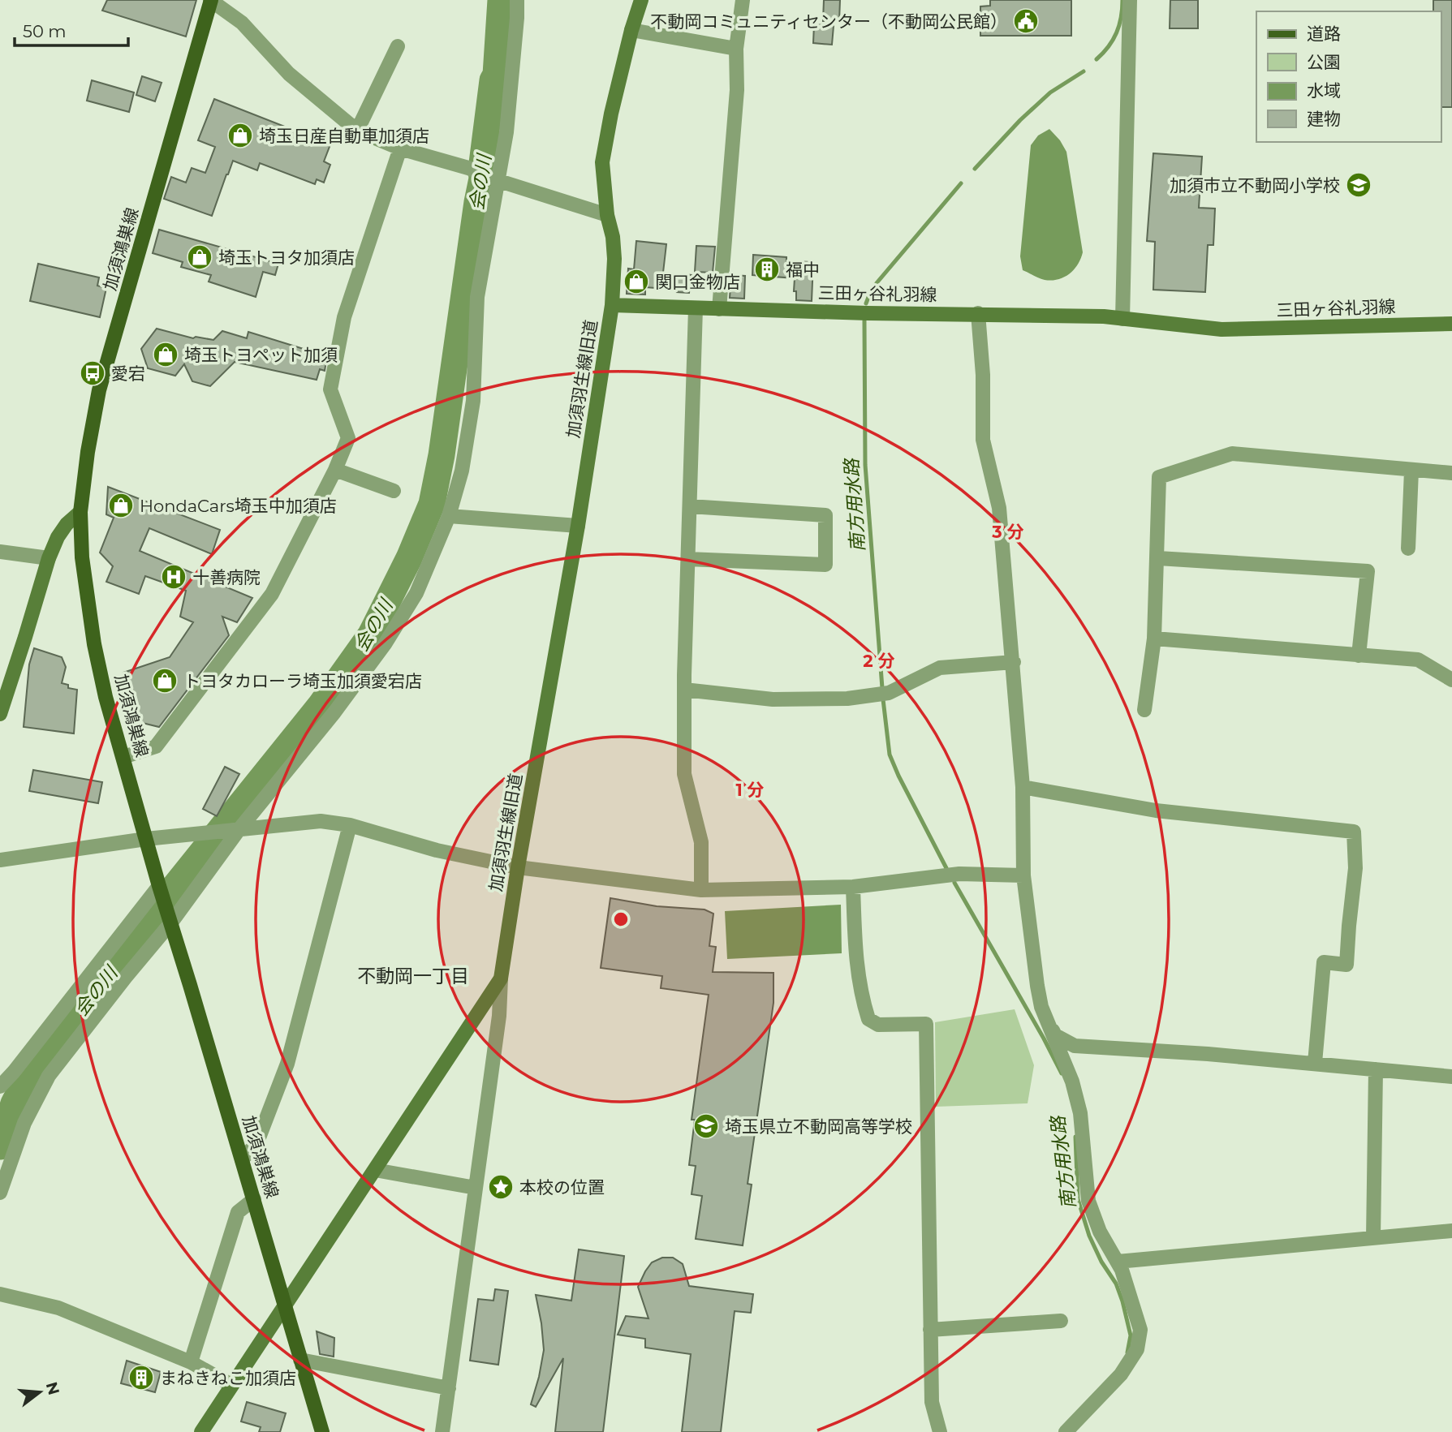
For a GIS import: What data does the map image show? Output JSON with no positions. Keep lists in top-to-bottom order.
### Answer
{
  "streets": {
    "main road": ["加須鴻巣線"],
    "street": ["三田ヶ谷礼羽線", "加須羽生線旧道"]
  },
  "crossings": [
    ["加須鴻巣線", "加須羽生線旧道"],
    ["三田ヶ谷礼羽線", "加須羽生線旧道"]
  ],
  "districts": ["不動岡一丁目"],
  "water": ["会の川", "南方用水路"],
  "places": {
    "public building": ["不動岡コミュニティセンター（不動岡公民館）"],
    "shop": [
      "埼玉日産自動車加須店",
      "埼玉トヨタ加須店",
      "関口金物店",
      "埼玉トヨペット加須",
      "HondaCars埼玉中加須店",
      "トヨタカローラ埼玉加須愛宕店"
    ],
    "school or university": ["加須市立不動岡小学校", "埼玉県立不動岡高等学校"],
    "building": ["福中", "まねきねこ加須店"],
    "bus stop": ["愛宕"],
    "hospital": ["十善病院"],
    "place": ["本校の位置"]
  },
  "legend": [
    "道路",
    "公園",
    "水域",
    "建物"
  ],
  "scale_bar": "50 m",
  "north": "right",
  "rings": ["3 分", "2 分", "1 分"]
}
